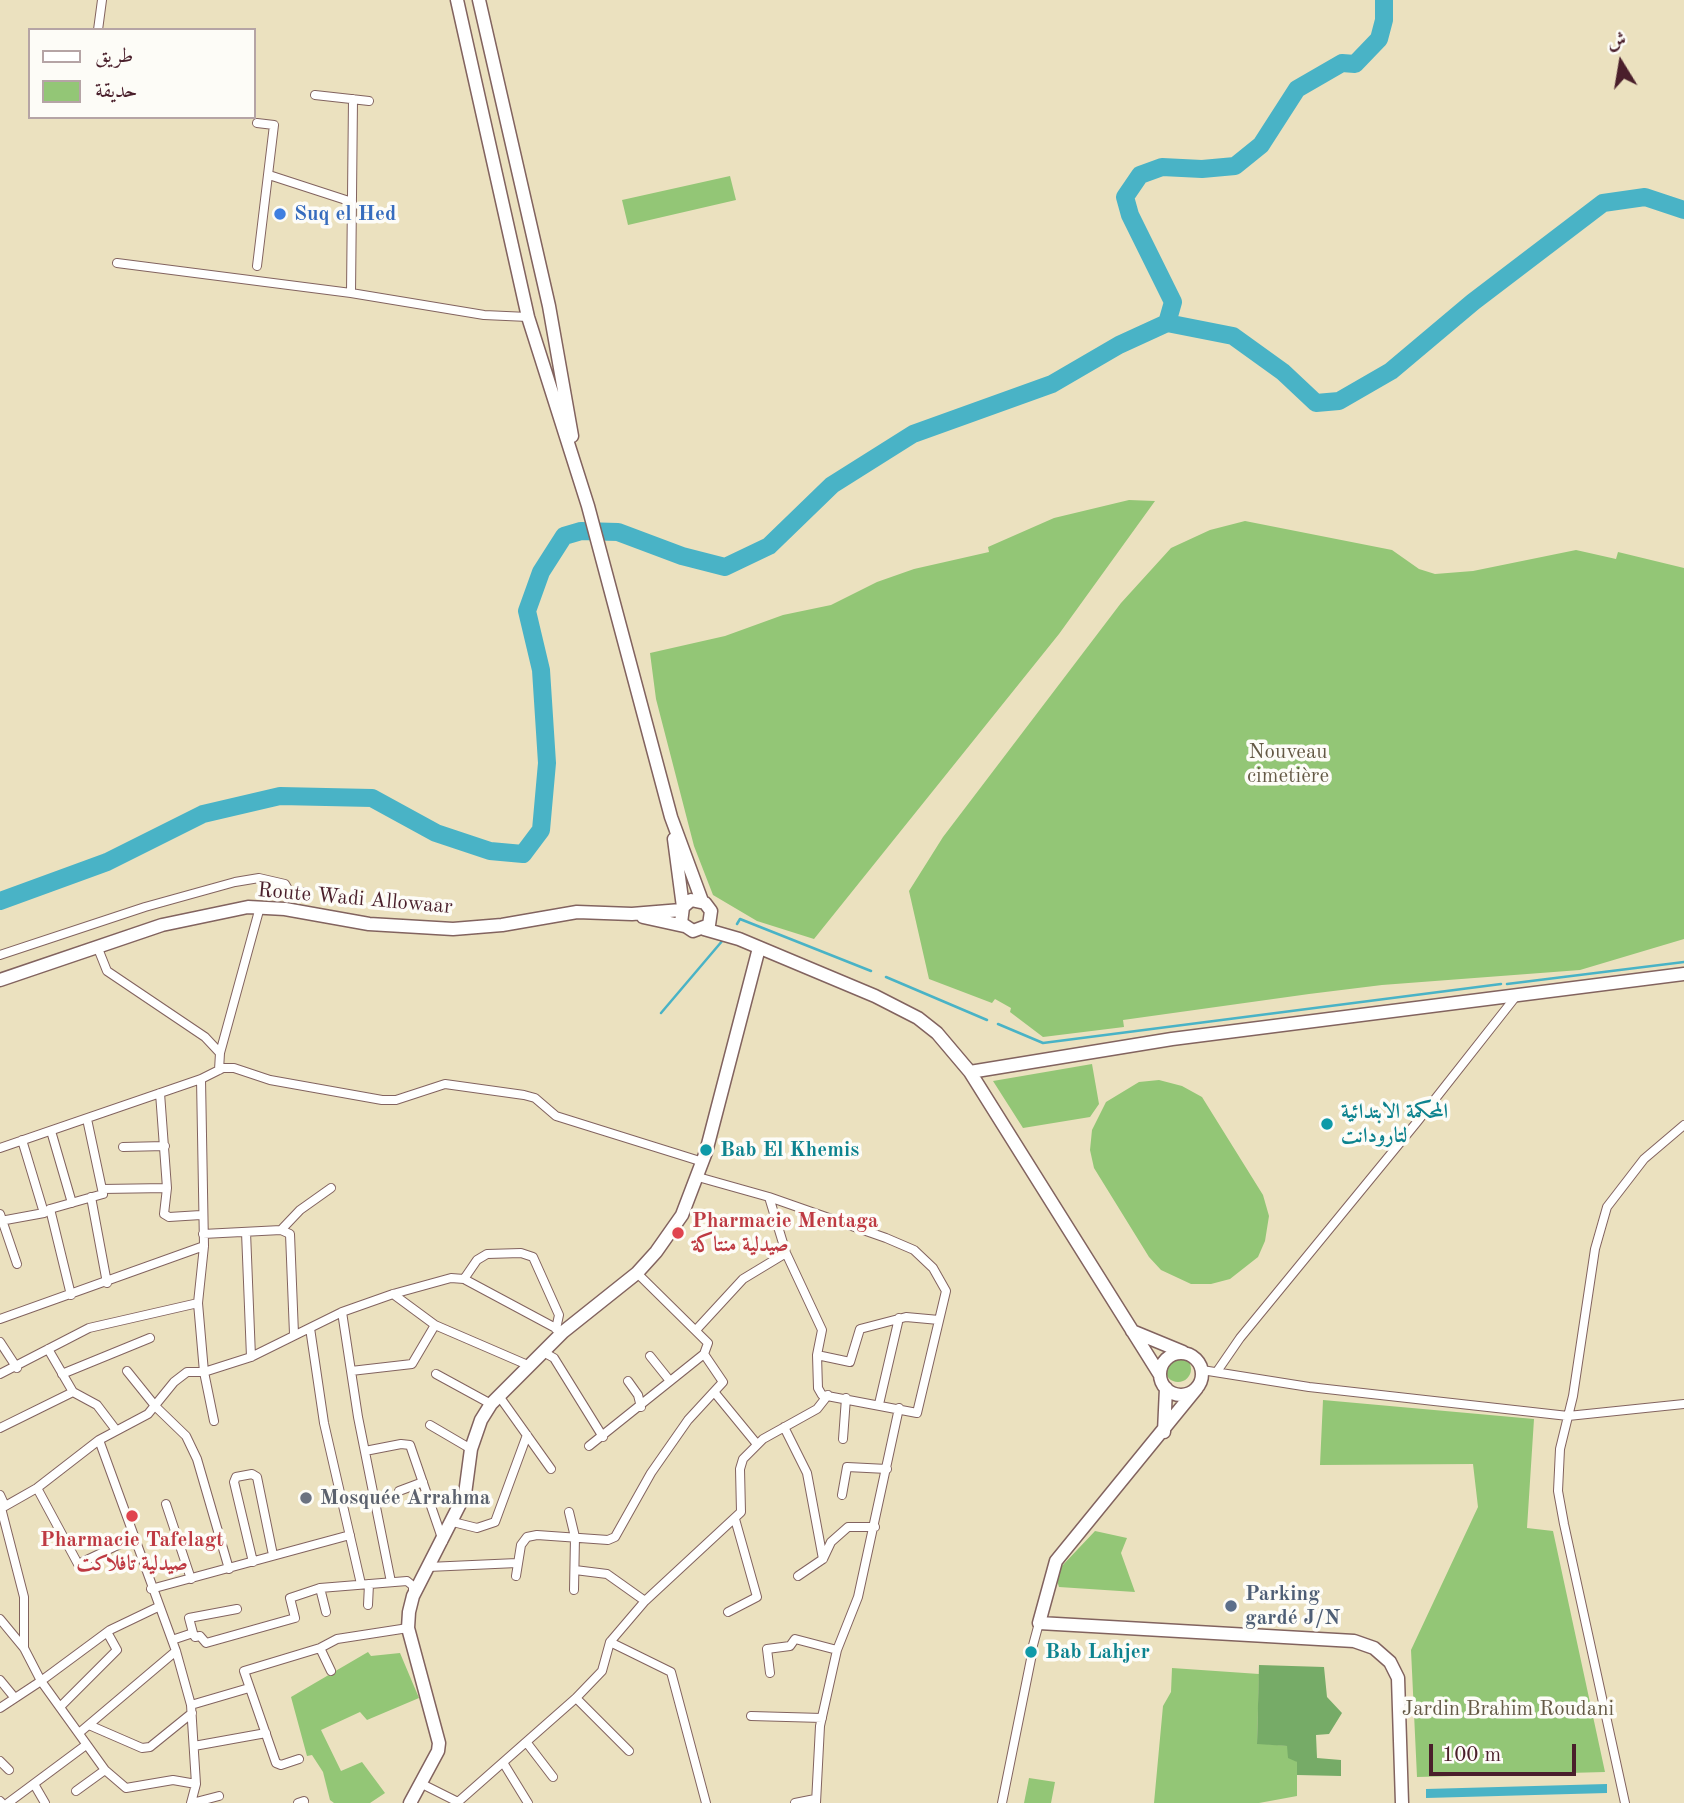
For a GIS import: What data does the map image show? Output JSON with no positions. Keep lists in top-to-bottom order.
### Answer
{
  "streets": {
    "street": ["Route Wadi Allowaar"]
  },
  "parks": ["Nouveau cimetière", "Jardin Brahim Roudani"],
  "places": [
    "Suq el Hed",
    "المحكمة الابتدائية لتارودانت",
    "Bab El Khemis",
    "Pharmacie Mentaga صيدلية منتاكة",
    "Mosquée Arrahma",
    "Pharmacie Tafelagt صيدلية تافلاكت",
    "Parking gardé J/N",
    "Bab Lahjer"
  ],
  "legend": ["طريق", "حديقة"],
  "scale_bar": "100 m",
  "north": "top"
}
